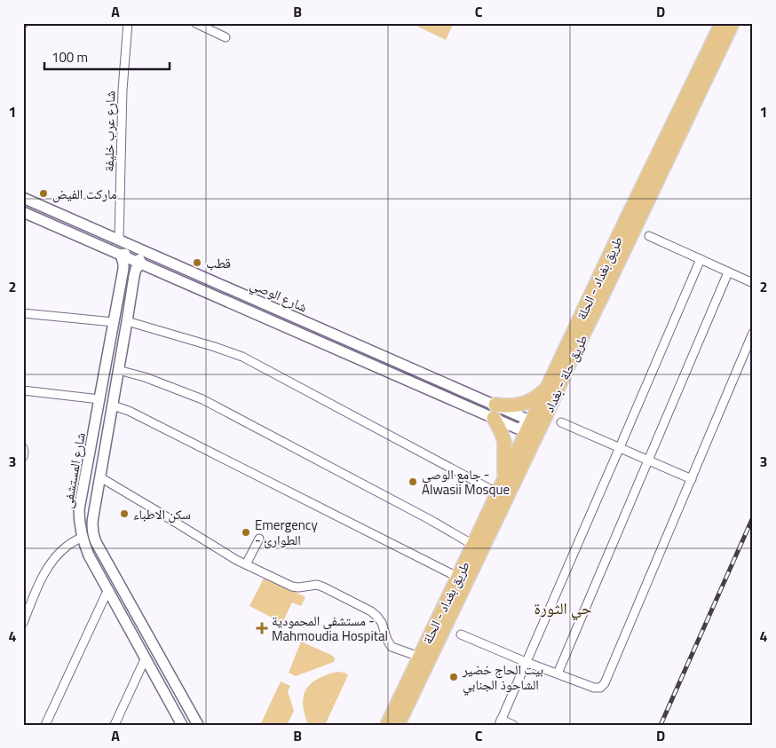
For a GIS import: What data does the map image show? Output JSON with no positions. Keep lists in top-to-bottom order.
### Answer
{
  "streets": {
    "main road": ["طريق بغداد - الحلة", "طريق حلة - بغداد"],
    "street": ["شارع عرب خليفة", "شارع الوصي", "شارع المستشفى"]
  },
  "crossings": [
    ["شارع عرب خليفة", "شارع الوصي"],
    ["شارع عرب خليفة", "شارع المستشفى"],
    ["شارع الوصي", "شارع المستشفى"]
  ],
  "districts": ["حي الثورة"],
  "places": {
    "other": [
      "ماركت الفيض",
      "قطب",
      "جامع الوصي - Alwasii Mosque",
      "سكن الاطباء",
      "Emergency - الطوارئ",
      "بيت الحاج خضير الشاحوذ الجنابي"
    ],
    "health": ["مستشفى المحمودية - Mahmoudia Hospital"]
  },
  "scale_bar": "100 m",
  "grid": {
    "columns": [
      "A",
      "B",
      "C",
      "D"
    ],
    "rows": [
      "1",
      "2",
      "3",
      "4"
    ]
  }
}
